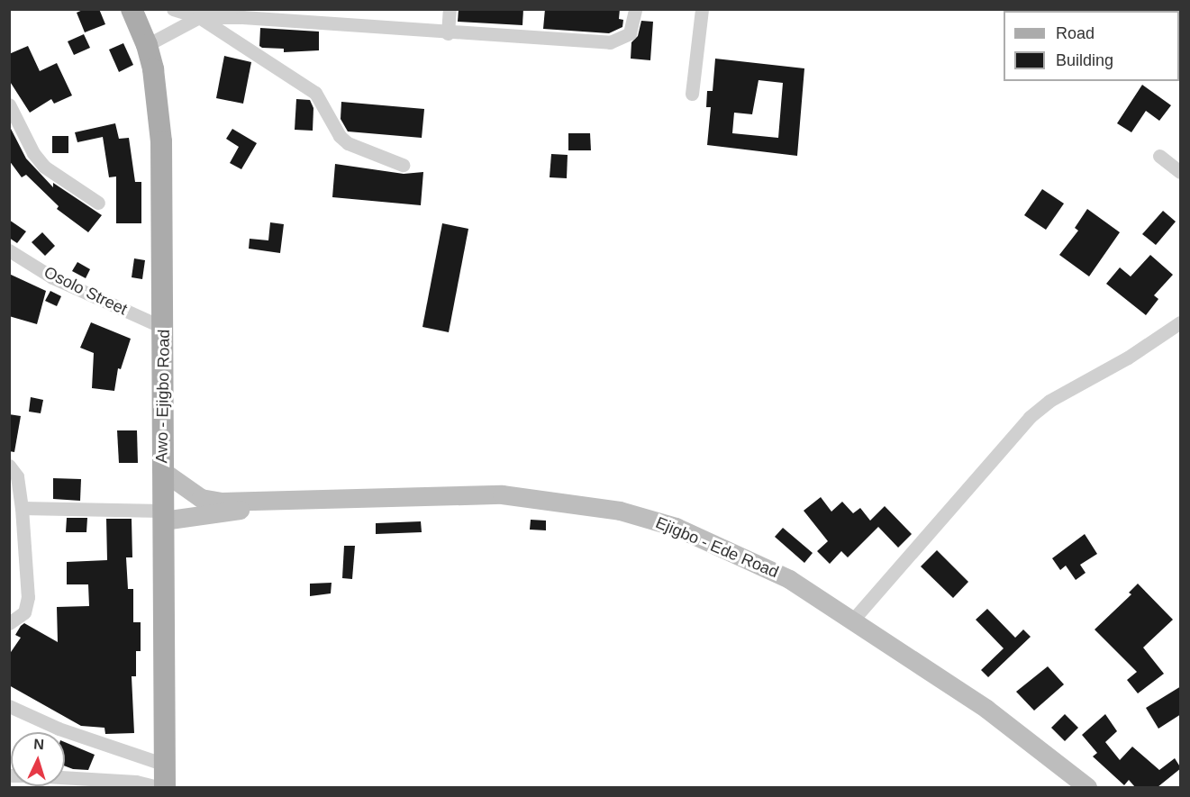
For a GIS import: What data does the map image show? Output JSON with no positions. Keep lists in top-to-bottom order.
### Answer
{
  "streets": {
    "main road": ["Awo - Ejigbo Road", "Ejigbo - Ede Road"],
    "street": ["Osolo Street"]
  },
  "crossings": [
    ["Osolo Street", "Awo - Ejigbo Road"],
    ["Awo - Ejigbo Road", "Ejigbo - Ede Road"]
  ],
  "legend": ["Road", "Building"],
  "north": "top"
}
